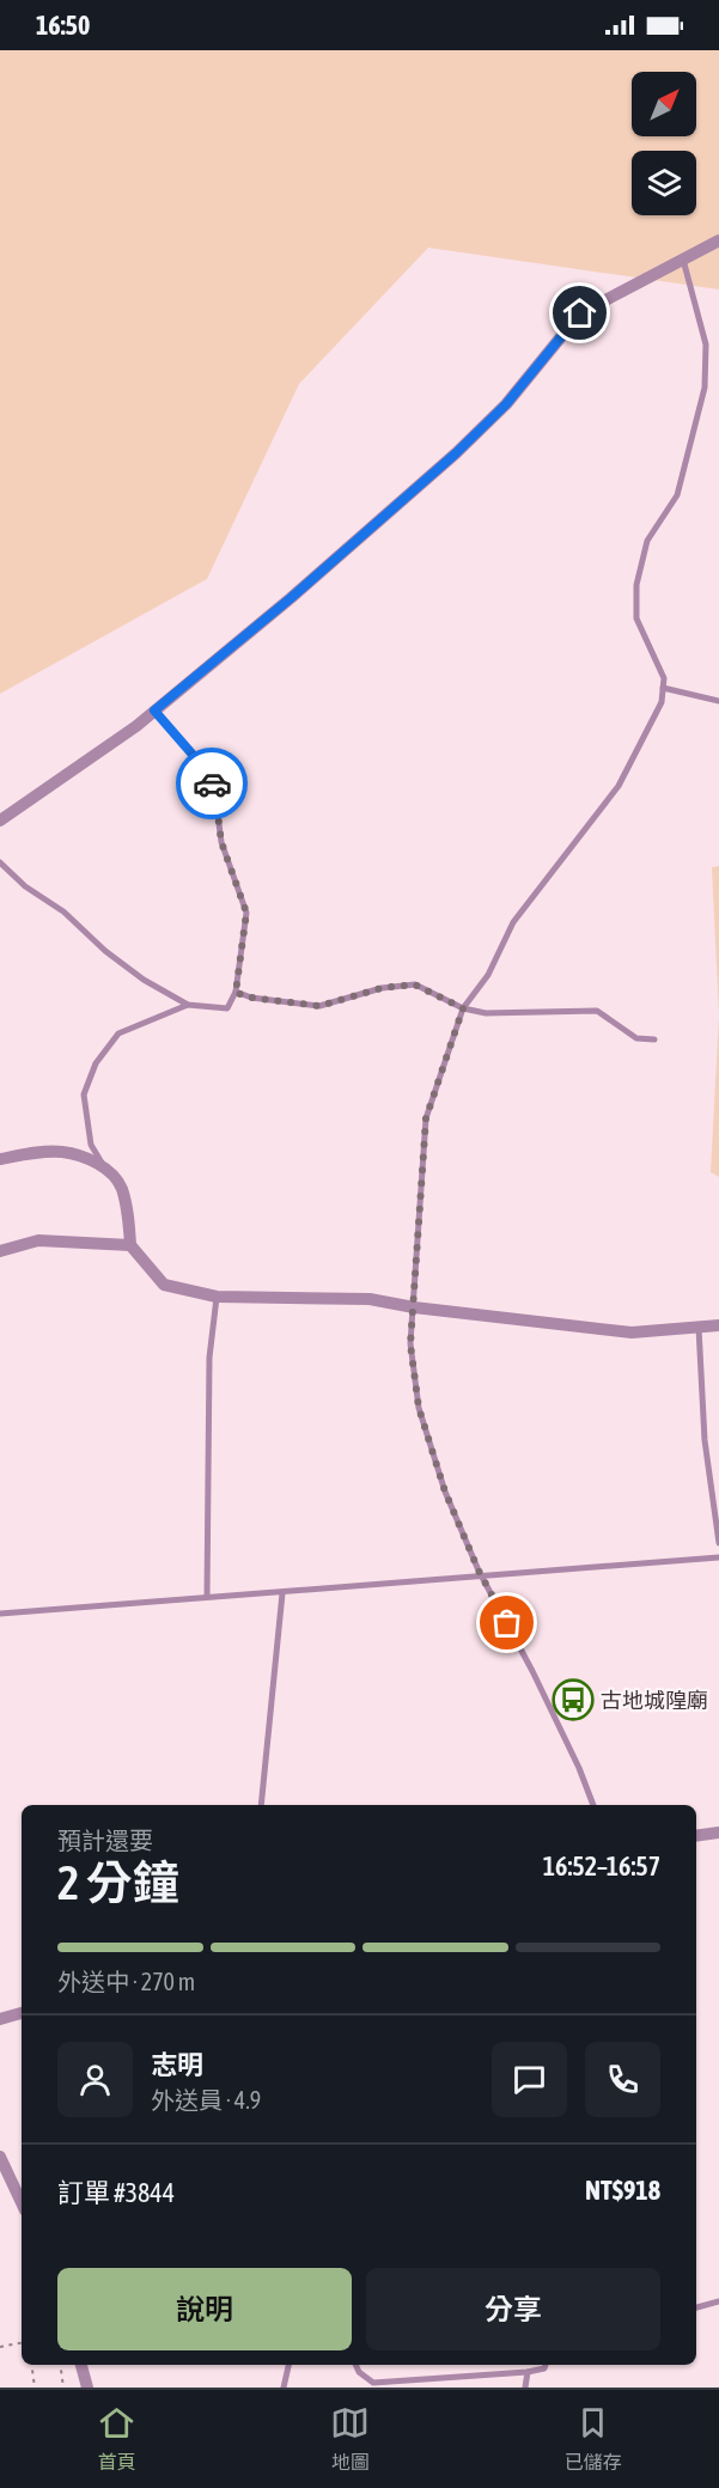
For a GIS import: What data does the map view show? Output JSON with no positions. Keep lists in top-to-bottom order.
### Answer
{
  "places": {
    "bus stop": ["古地城隍廟"]
  },
  "north": "top right",
  "page": {
    "status": "16:50",
    "heading": ["2 分鐘", "預計還要", "16:52–16:57"],
    "panel": [
      "志明",
      "外送員 · 4.9",
      "訂單 #3844",
      "NT$918"
    ],
    "bar": "外送中 · 270 m",
    "buttons": ["說明", "分享"],
    "tabs": ["首頁", "地圖", "已儲存"]
  }
}
